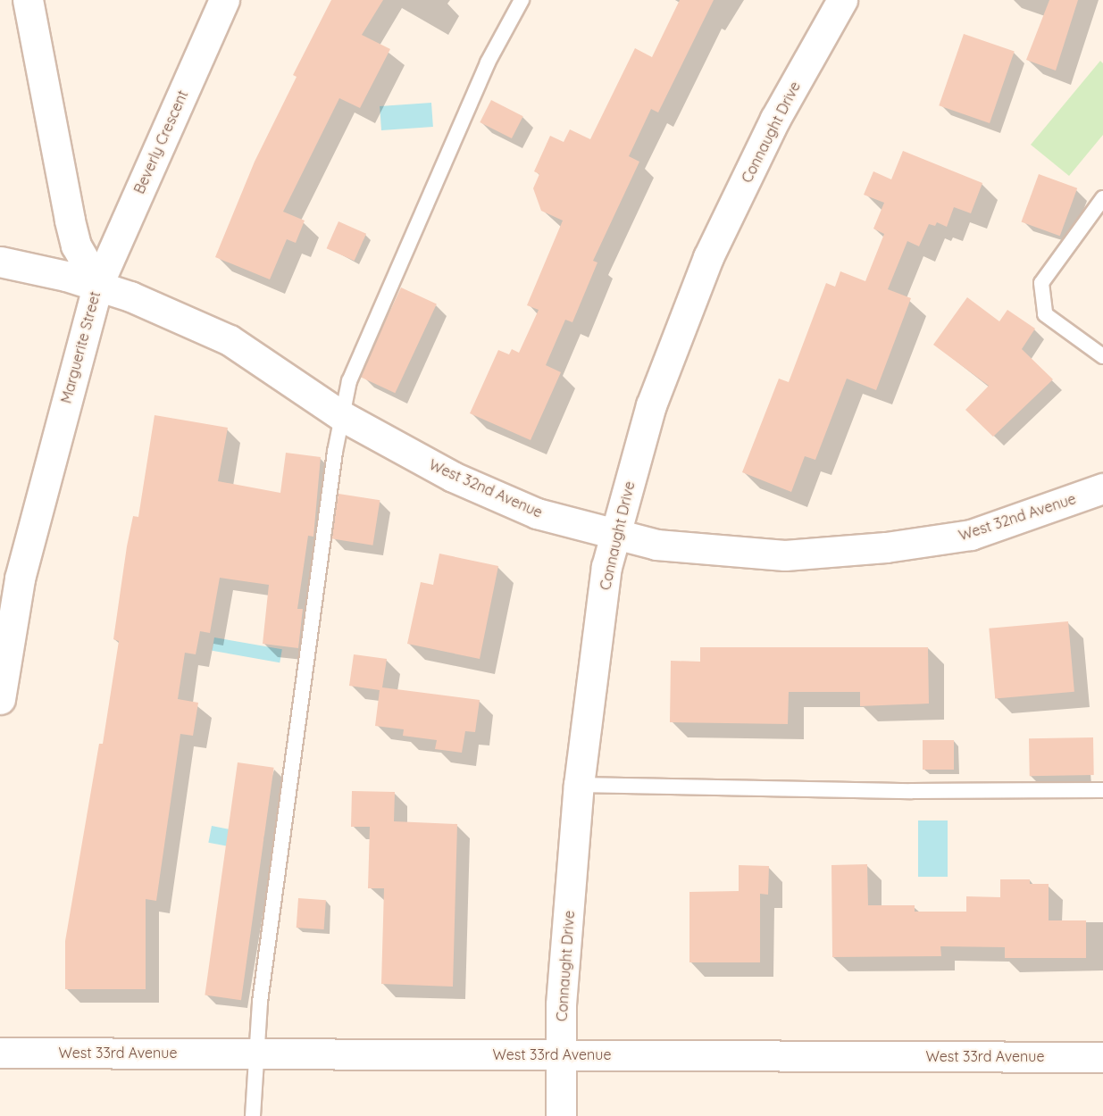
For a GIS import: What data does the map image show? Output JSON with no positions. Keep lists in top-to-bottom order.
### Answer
{
  "streets": {
    "street": [
      "Connaught Drive",
      "Beverly Crescent",
      "Marguerite Street",
      "West 32nd Avenue",
      "West 33rd Avenue"
    ]
  },
  "crossings": [
    ["Connaught Drive", "West 32nd Avenue"],
    ["Connaught Drive", "West 33rd Avenue"],
    ["Beverly Crescent", "Marguerite Street"],
    ["Beverly Crescent", "West 32nd Avenue"],
    ["Marguerite Street", "West 32nd Avenue"]
  ]
}
